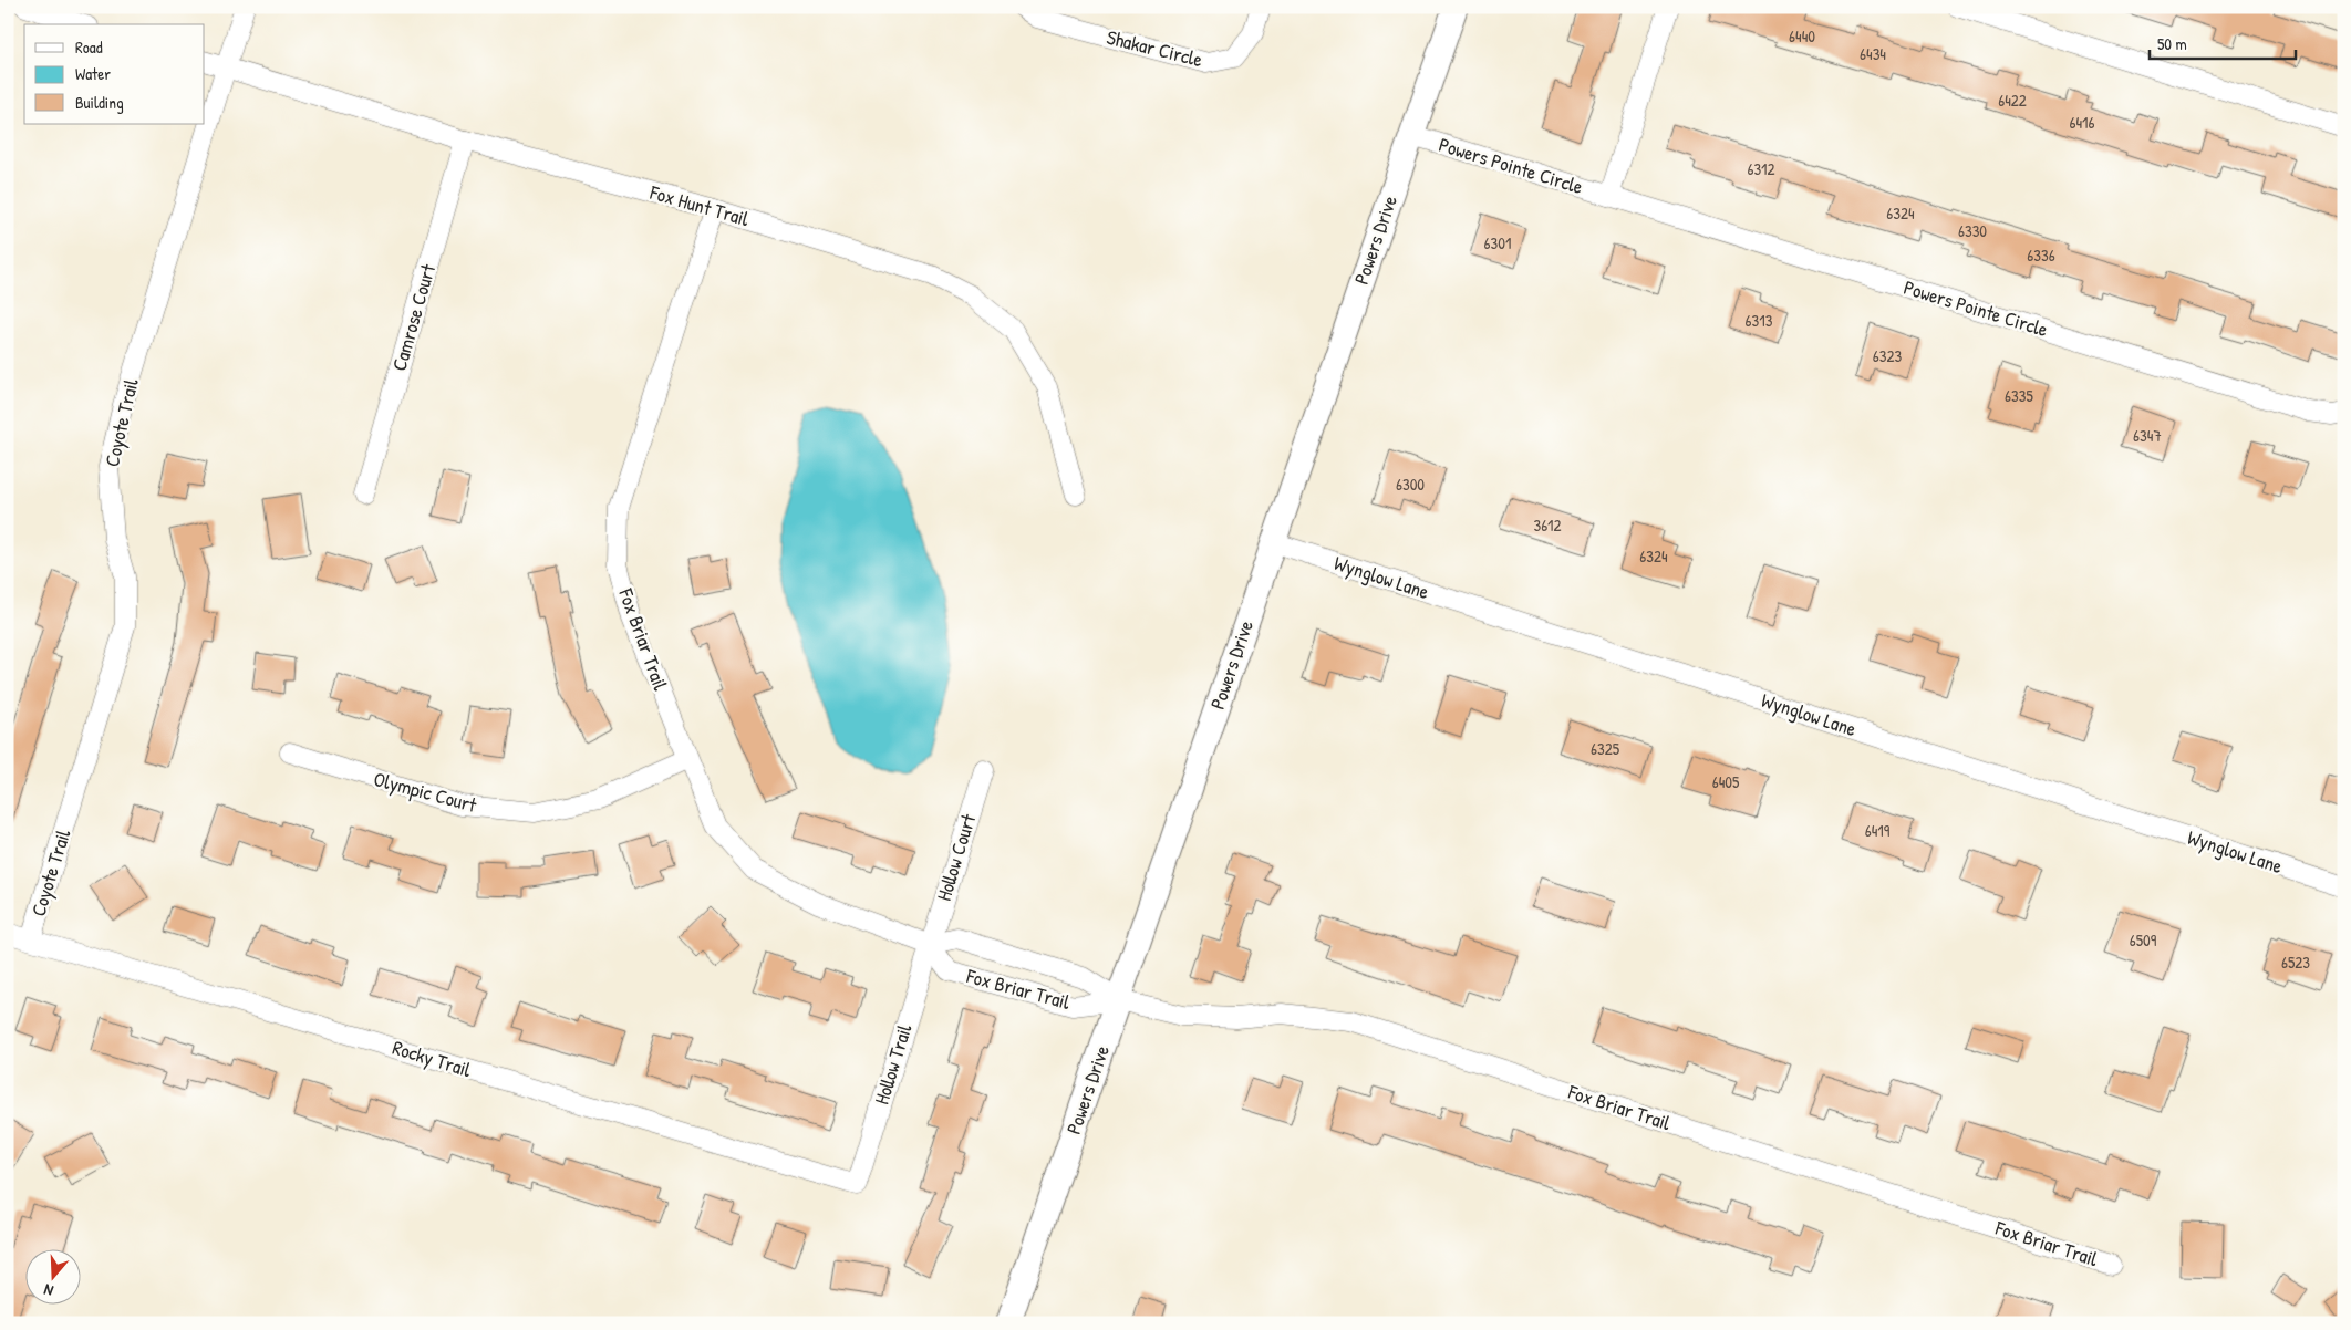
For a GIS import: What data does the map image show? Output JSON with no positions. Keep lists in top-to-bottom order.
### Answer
{
  "streets": {
    "street": [
      "Shakar Circle",
      "Powers Pointe Circle",
      "Fox Hunt Trail",
      "Powers Drive",
      "Camrose Court",
      "Coyote Trail",
      "Wynglow Lane",
      "Fox Briar Trail",
      "Olympic Court",
      "Hollow Court",
      "Rocky Trail",
      "Hollow Trail"
    ]
  },
  "crossings": [
    ["Powers Pointe Circle", "Powers Drive"],
    ["Fox Hunt Trail", "Camrose Court"],
    ["Fox Hunt Trail", "Coyote Trail"],
    ["Fox Hunt Trail", "Fox Briar Trail"],
    ["Powers Drive", "Wynglow Lane"],
    ["Powers Drive", "Fox Briar Trail"],
    ["Coyote Trail", "Rocky Trail"],
    ["Fox Briar Trail", "Olympic Court"],
    ["Fox Briar Trail", "Hollow Court"],
    ["Fox Briar Trail", "Hollow Trail"],
    ["Hollow Court", "Hollow Trail"],
    ["Rocky Trail", "Hollow Trail"]
  ],
  "house_numbers": [
    "6440",
    "6434",
    "6422",
    "6416",
    "6312",
    "6324",
    "6330",
    "6301",
    "6336",
    "6313",
    "6323",
    "6335",
    "6347",
    "6300",
    "3612",
    "6324",
    "6325",
    "6405",
    "6419",
    "6509",
    "6523"
  ],
  "legend": ["Road", "Water", "Building"],
  "scale_bar": "50 m",
  "north": "bottom"
}
